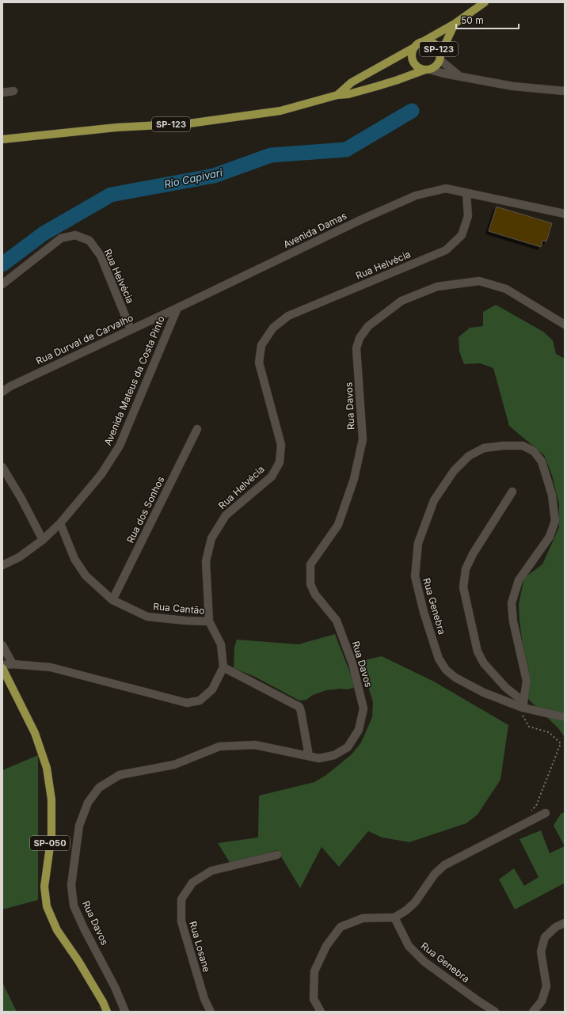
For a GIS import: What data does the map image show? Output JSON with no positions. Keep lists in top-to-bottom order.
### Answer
{
  "streets": {
    "main road": ["SP-123", "SP-050"],
    "street": [
      "Avenida Damas",
      "Rua Helvécia",
      "Rua Durval de Carvalho",
      "Avenida Mateus da Costa Pinto",
      "Rua Davos",
      "Rua dos Sonhos",
      "Rua Genebra",
      "Rua Cantão",
      "Rua Losane"
    ]
  },
  "crossings": [
    ["Avenida Damas", "Rua Helvécia"],
    ["Avenida Damas", "Rua Durval de Carvalho"],
    ["Avenida Damas", "Avenida Mateus da Costa Pinto"],
    ["Rua Helvécia", "Rua Durval de Carvalho"],
    ["Rua Helvécia", "Rua Cantão"],
    ["Rua Durval de Carvalho", "Avenida Mateus da Costa Pinto"],
    ["Avenida Mateus da Costa Pinto", "Rua Cantão"],
    ["Rua dos Sonhos", "Rua Cantão"]
  ],
  "water": ["Rio Capivari"],
  "scale_bar": "50 m"
}
